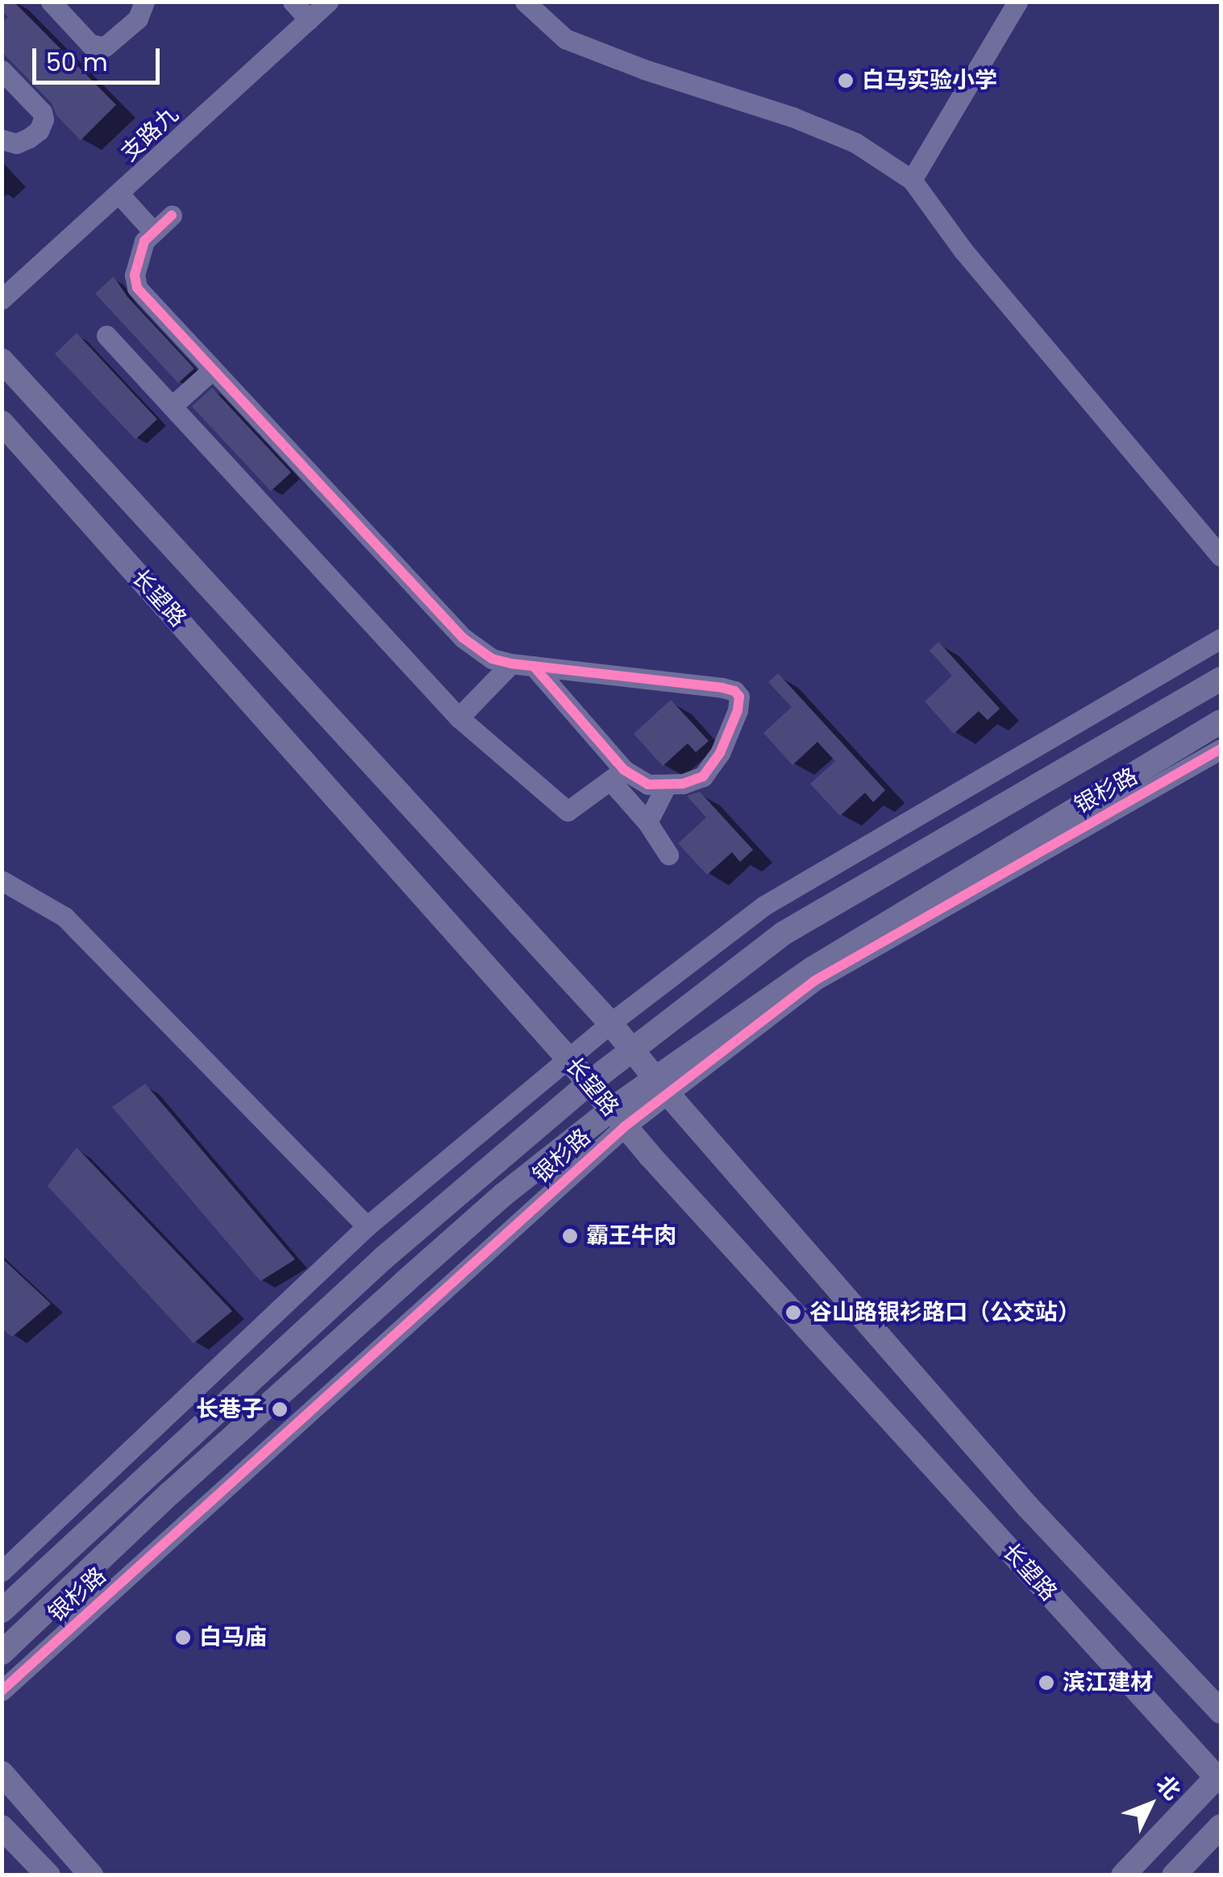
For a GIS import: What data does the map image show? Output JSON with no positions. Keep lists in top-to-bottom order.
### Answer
{
  "streets": {
    "main road": ["长望路", "银杉路"],
    "street": ["支路九"]
  },
  "crossings": [
    ["长望路", "银杉路"]
  ],
  "places": [
    "白马实验小学",
    "霸王牛肉",
    "谷山路银衫路口（公交站）",
    "长巷子",
    "白马庙",
    "滨江建材"
  ],
  "scale_bar": "50 m",
  "north": "top right"
}
